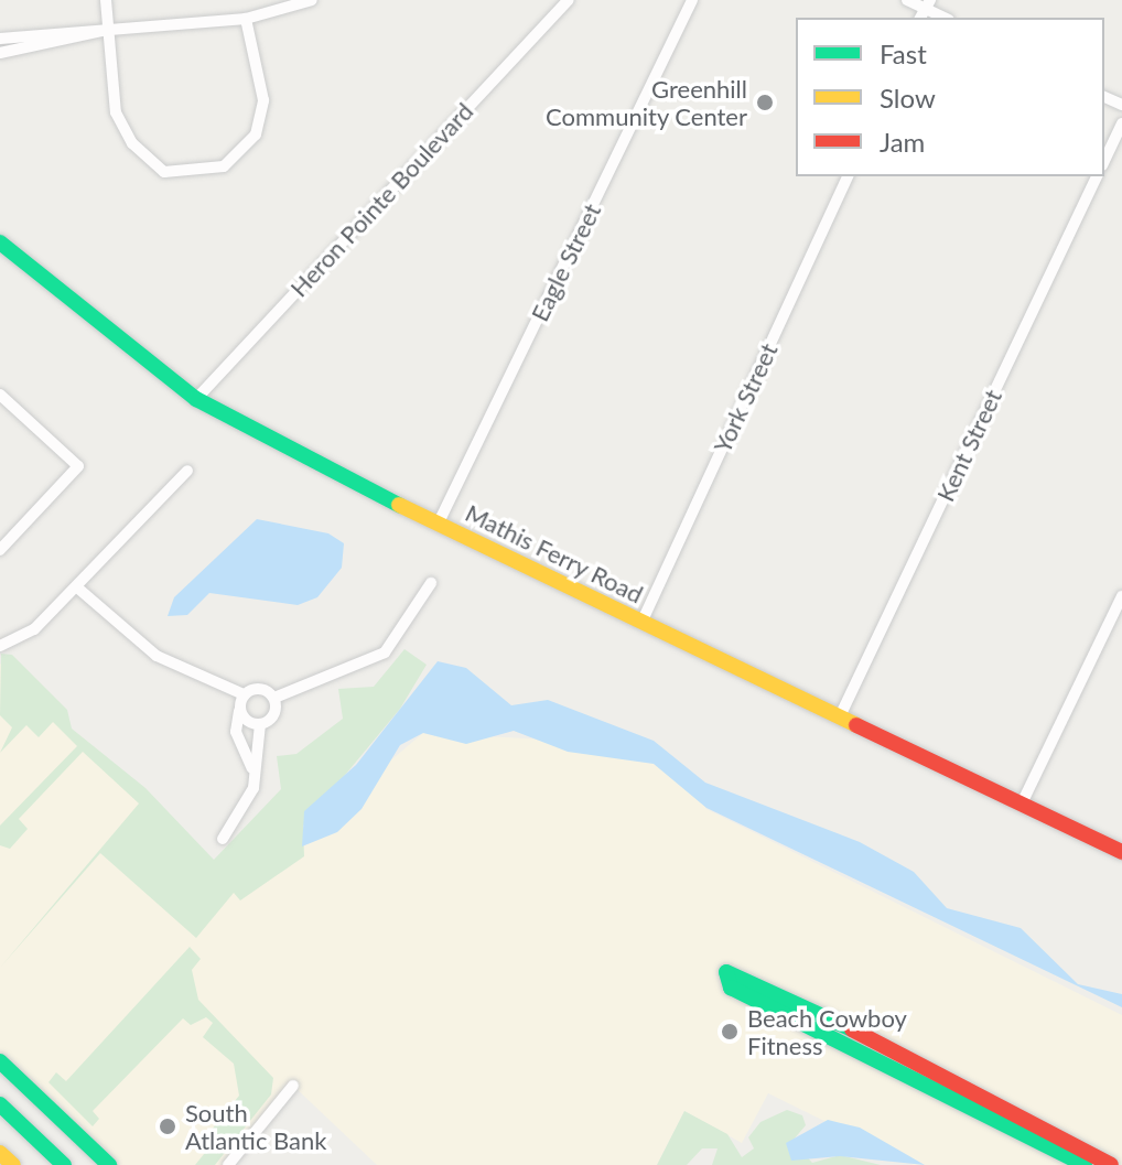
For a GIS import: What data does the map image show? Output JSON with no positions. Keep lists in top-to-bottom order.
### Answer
{
  "streets": {
    "main road": ["Mathis Ferry Road"],
    "street": [
      "Heron Pointe Boulevard",
      "Eagle Street",
      "York Street",
      "Kent Street"
    ]
  },
  "crossings": [
    ["Heron Pointe Boulevard", "Mathis Ferry Road"],
    ["Eagle Street", "Mathis Ferry Road"],
    ["York Street", "Mathis Ferry Road"],
    ["Kent Street", "Mathis Ferry Road"]
  ],
  "places": ["Greenhill Community Center", "Beach Cowboy Fitness", "South Atlantic Bank"],
  "legend": ["Fast", "Slow", "Jam"]
}
